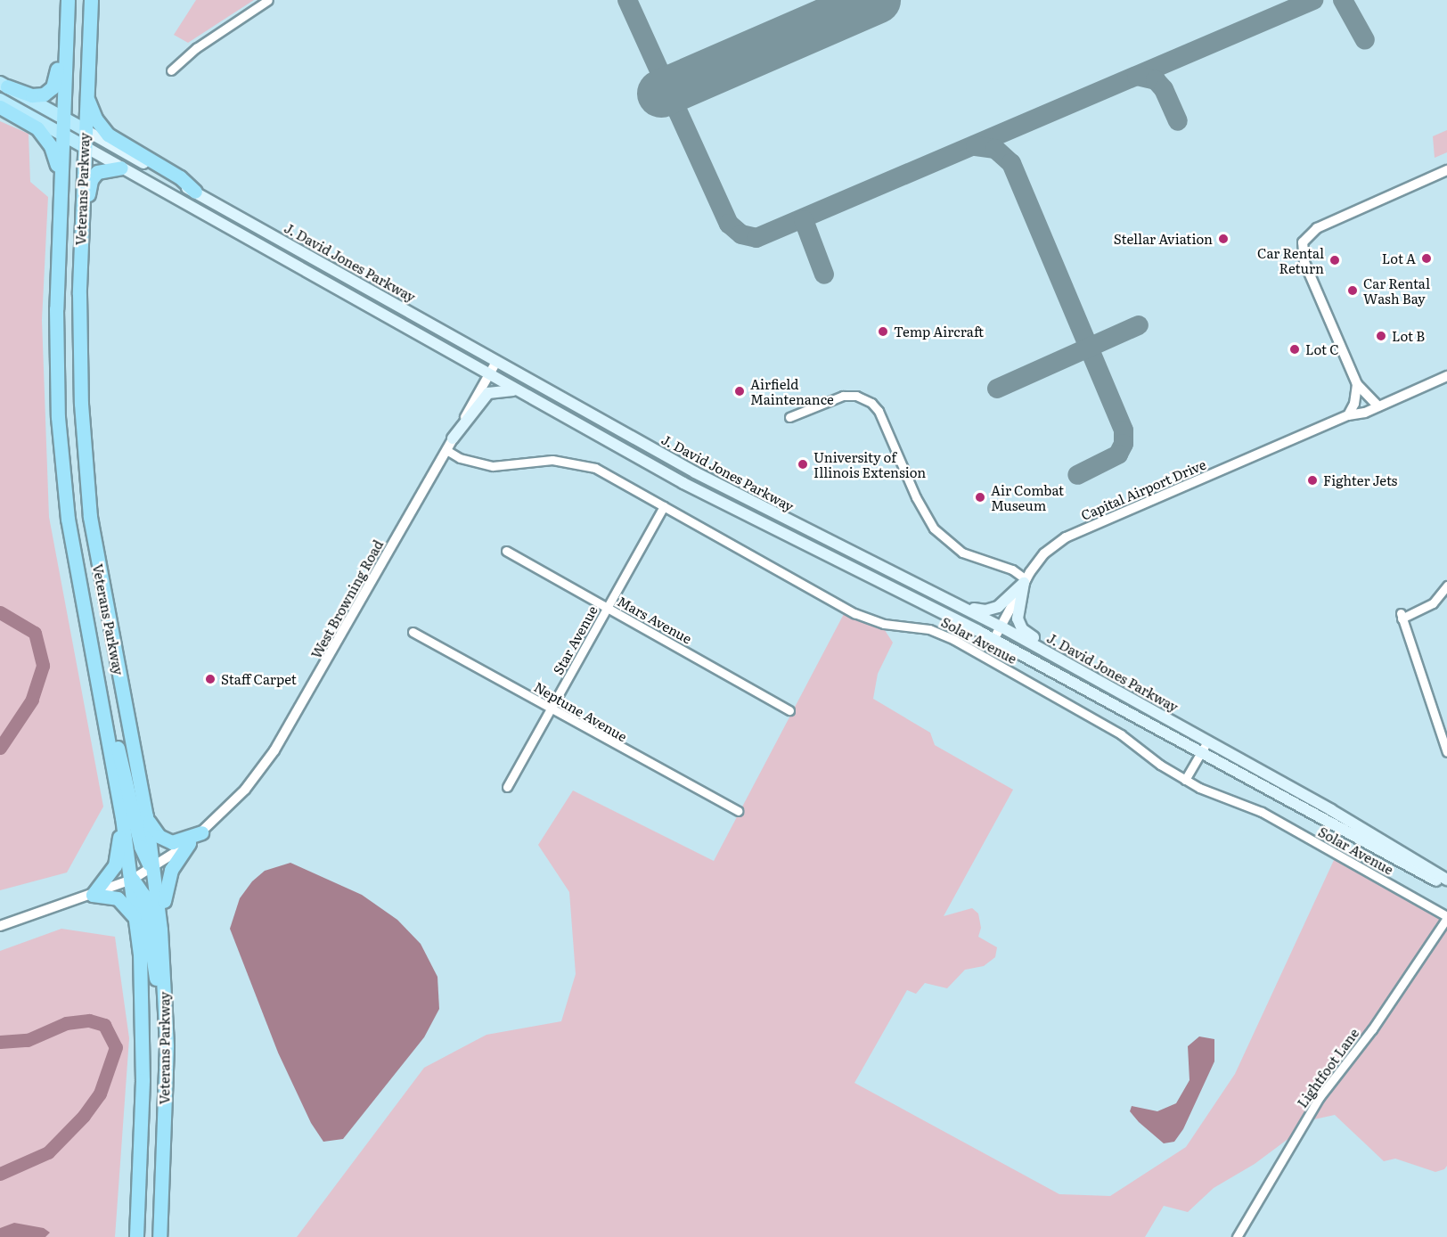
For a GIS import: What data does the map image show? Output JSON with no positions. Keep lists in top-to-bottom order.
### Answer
{
  "streets": {
    "highway": ["Veterans Parkway"],
    "main road": ["J. David Jones Parkway"],
    "street": [
      "Capital Airport Drive",
      "West Browning Road",
      "Mars Avenue",
      "Star Avenue",
      "Solar Avenue",
      "Neptune Avenue",
      "Lightfoot Lane"
    ]
  },
  "crossings": [
    ["Veterans Parkway", "J. David Jones Parkway"],
    ["Veterans Parkway", "West Browning Road"],
    ["J. David Jones Parkway", "Capital Airport Drive"],
    ["J. David Jones Parkway", "West Browning Road"],
    ["West Browning Road", "Solar Avenue"],
    ["Mars Avenue", "Star Avenue"],
    ["Star Avenue", "Solar Avenue"],
    ["Star Avenue", "Neptune Avenue"],
    ["Solar Avenue", "Lightfoot Lane"]
  ],
  "places": [
    "Stellar Aviation",
    "Lot A",
    "Car Rental Return",
    "Car Rental Wash Bay",
    "Temp Aircraft",
    "Lot B",
    "Lot C",
    "Airfield Maintenance",
    "University of Illinois Extension",
    "Fighter Jets",
    "Air Combat Museum",
    "Staff Carpet"
  ]
}
